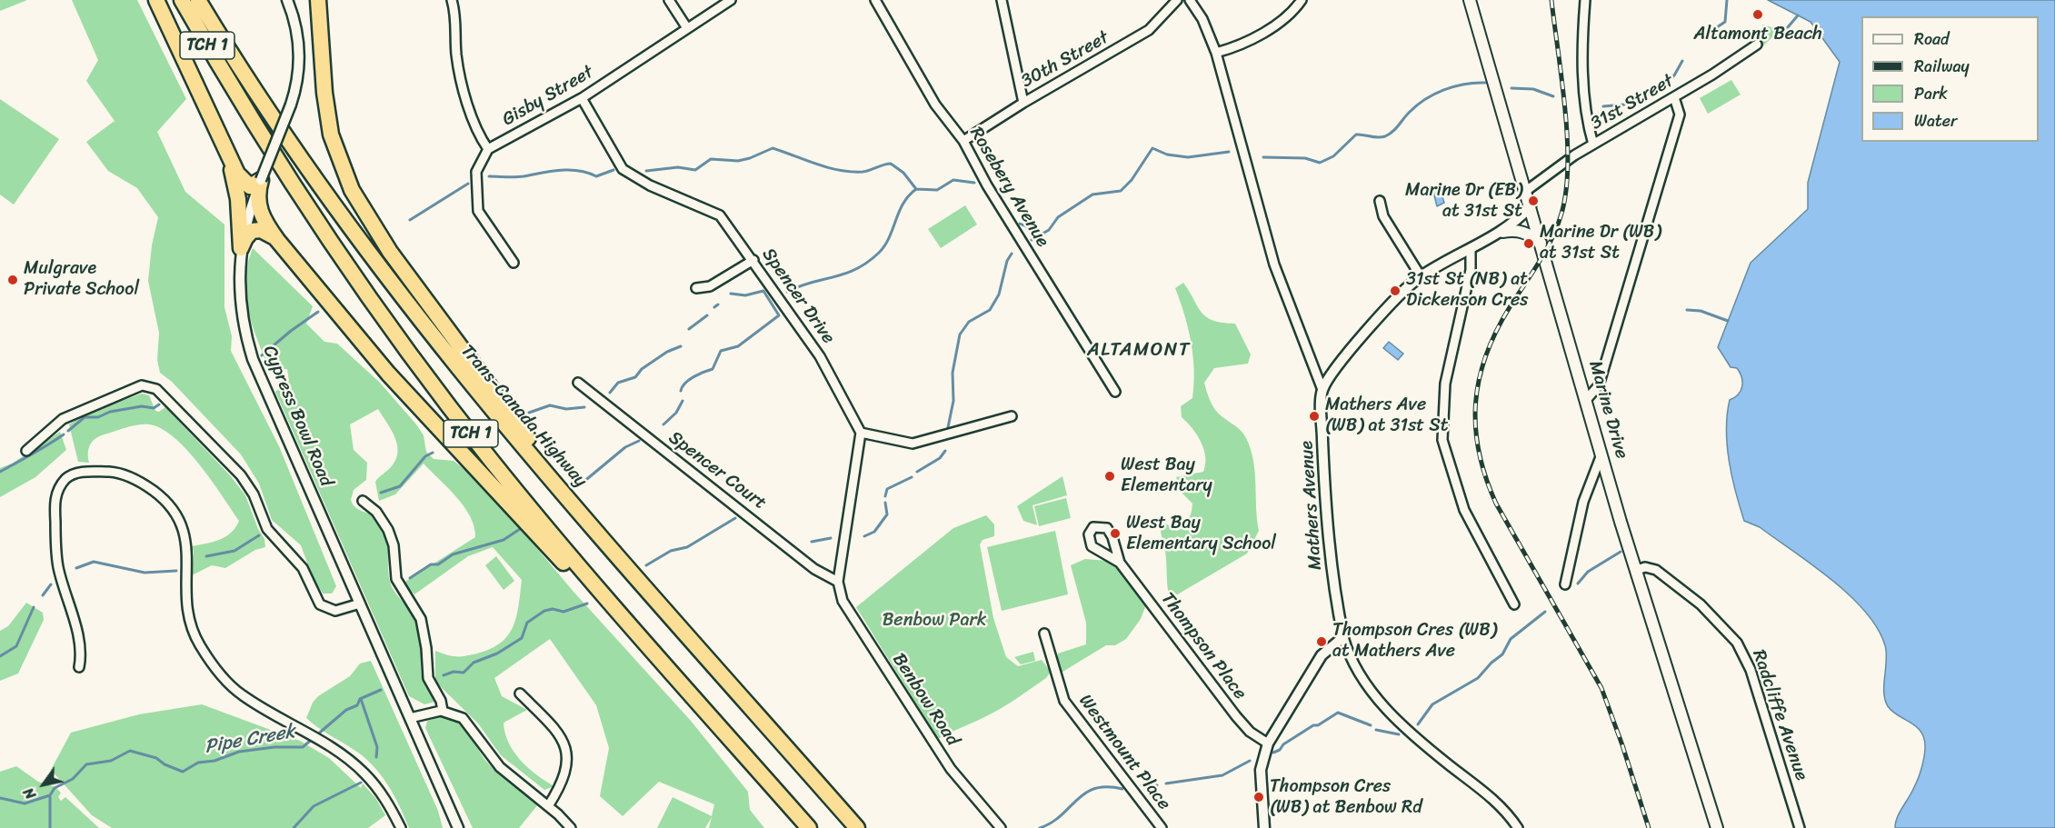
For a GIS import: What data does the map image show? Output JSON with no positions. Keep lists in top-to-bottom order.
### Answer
{
  "streets": {
    "highway": ["TCH 1", "Trans-Canada Highway"],
    "main road": ["Marine Drive"],
    "street": [
      "30th Street",
      "Gisby Street",
      "31st Street",
      "Rosebery Avenue",
      "Spencer Drive",
      "Cypress Bowl Road",
      "Spencer Court",
      "Mathers Avenue",
      "Thompson Place",
      "Benbow Road",
      "Radcliffe Avenue",
      "Westmount Place"
    ]
  },
  "crossings": [
    ["30th Street", "Rosebery Avenue"],
    ["Gisby Street", "Spencer Drive"],
    ["31st Street", "Marine Drive"],
    ["Marine Drive", "Radcliffe Avenue"],
    ["Spencer Court", "Benbow Road"]
  ],
  "districts": ["ALTAMONT"],
  "water": ["Pipe Creek"],
  "parks": ["Benbow Park"],
  "places": [
    "Altamont Beach",
    "Marine Dr (EB) at 31st St",
    "Marine Dr (WB) at 31st St",
    "Mulgrave Private School",
    "31st St (NB) at Dickenson Cres",
    "Mathers Ave (WB) at 31st St",
    "West Bay Elementary",
    "West Bay Elementary School",
    "Thompson Cres (WB) at Mathers Ave",
    "Thompson Cres (WB) at Benbow Rd"
  ],
  "legend": [
    "Road",
    "Railway",
    "Park",
    "Water"
  ],
  "north": "bottom left"
}
